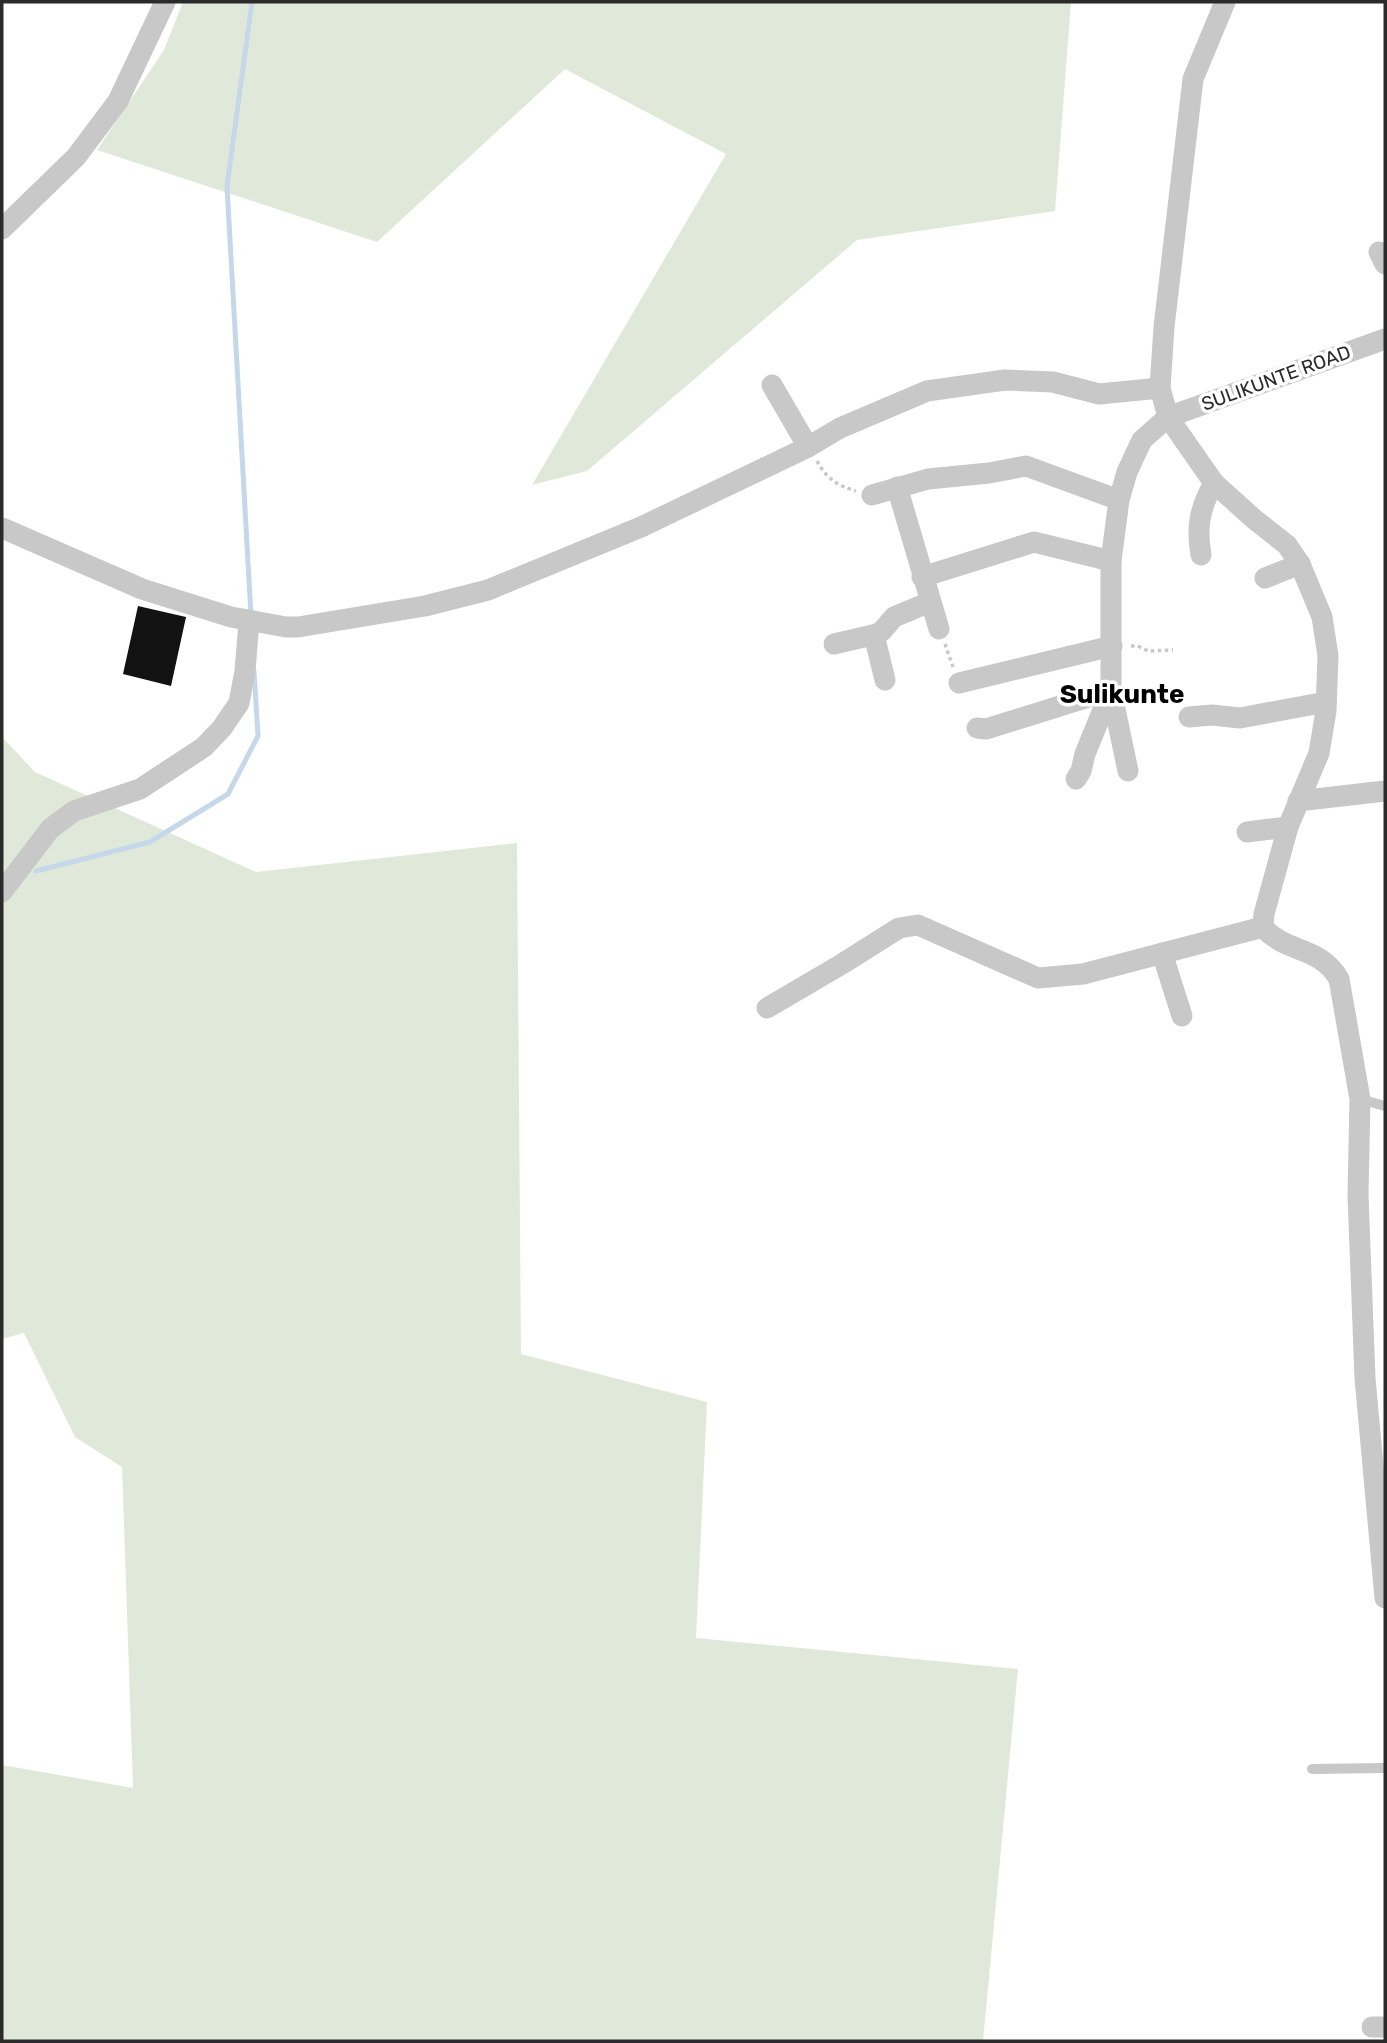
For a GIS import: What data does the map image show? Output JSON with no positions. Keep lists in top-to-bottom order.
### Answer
{
  "streets": {
    "street": ["SULIKUNTE ROAD"]
  },
  "districts": ["Sulikunte"]
}
